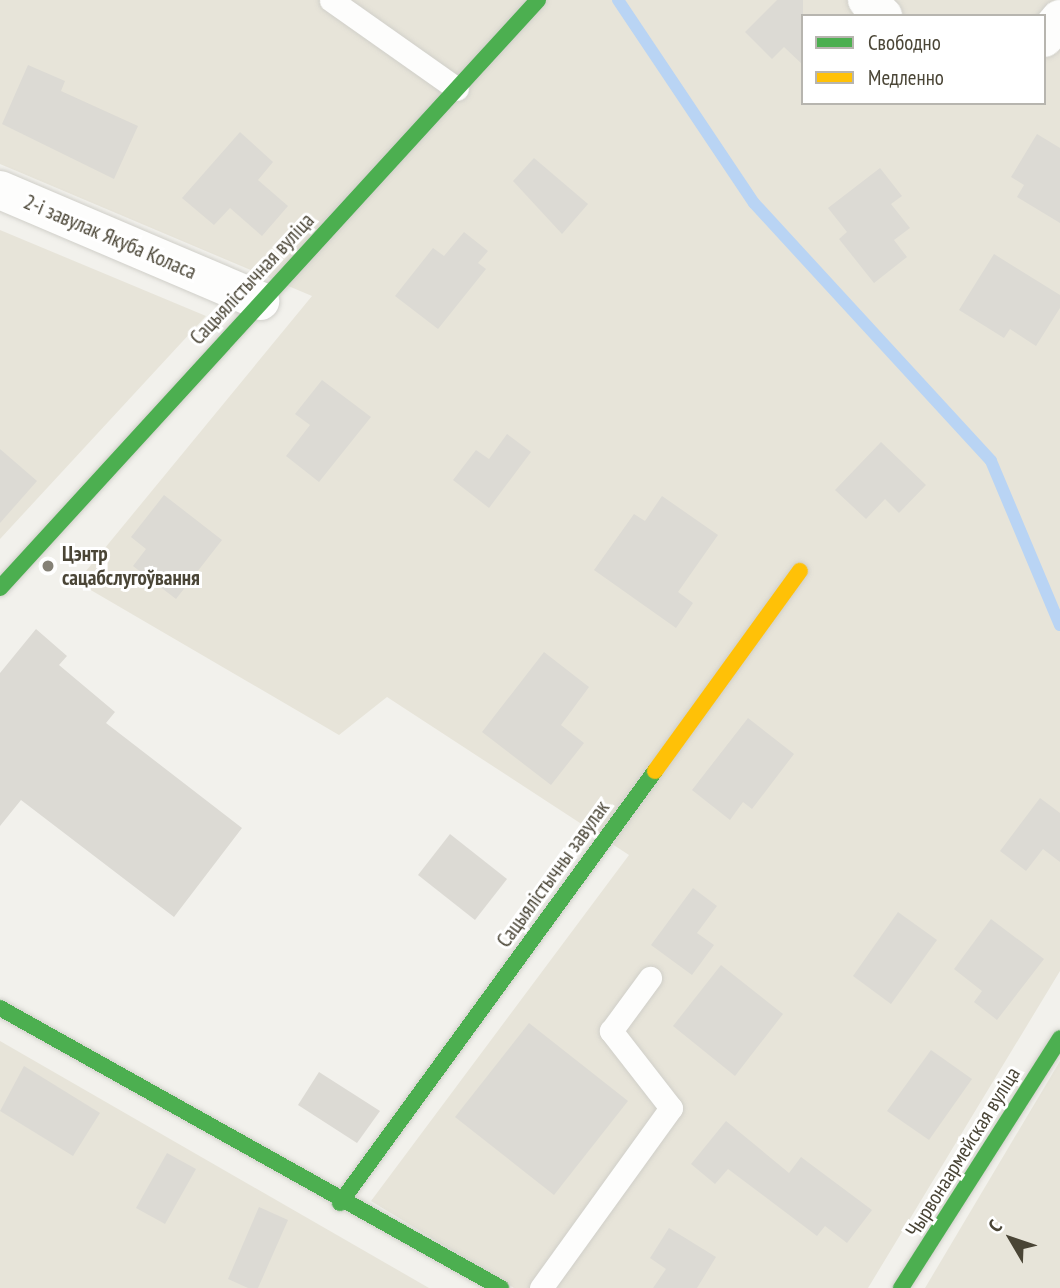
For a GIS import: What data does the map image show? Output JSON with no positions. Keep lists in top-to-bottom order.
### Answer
{
  "streets": {
    "street": [
      "2-і завулак Якуба Коласа",
      "Сацыялістычная вуліца",
      "Сацыялістычны завулак",
      "Чырвонаармейская вуліца"
    ]
  },
  "crossings": [
    ["2-і завулак Якуба Коласа", "Сацыялістычная вуліца"]
  ],
  "places": ["Цэнтр сацабслугоўвання"],
  "legend": ["Свободно", "Медленно"],
  "north": "top left"
}
